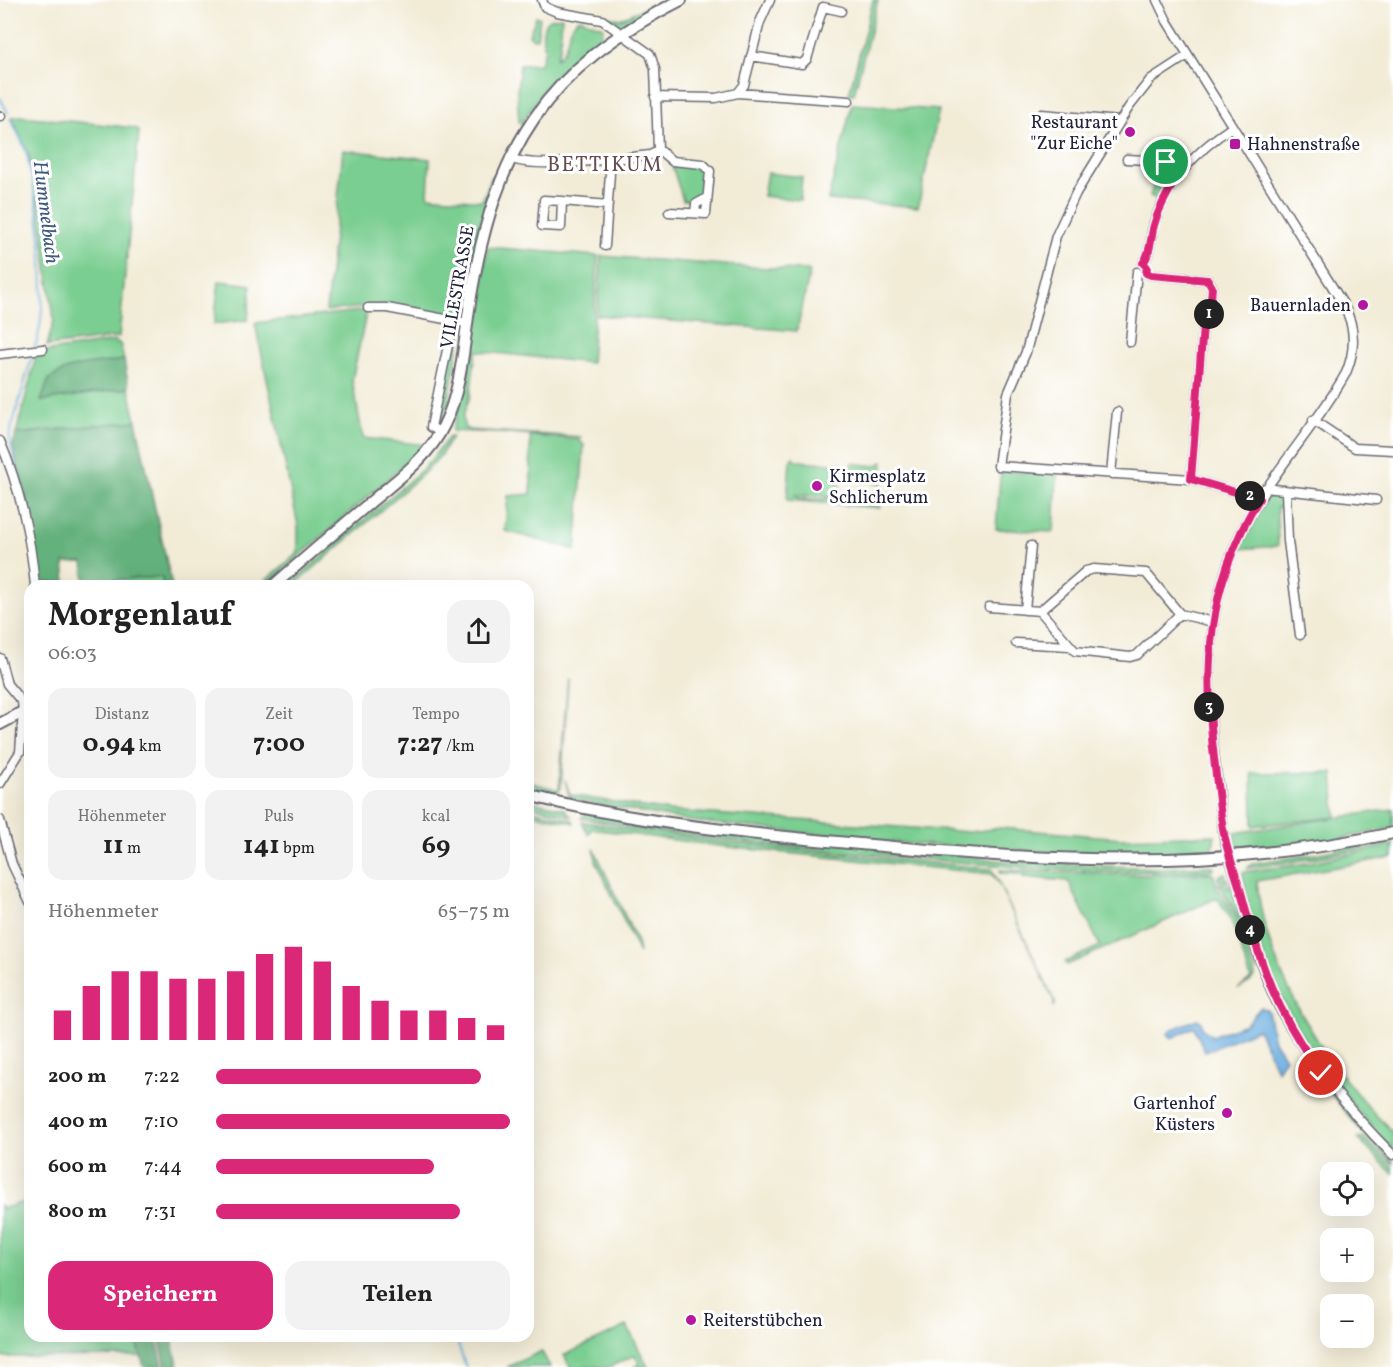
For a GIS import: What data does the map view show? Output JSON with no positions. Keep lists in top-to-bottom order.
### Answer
{
  "streets": {
    "main road": ["VILLESTRASSE"]
  },
  "districts": ["BETTIKUM"],
  "water": ["Hummelbach"],
  "places": {
    "other": [
      "Restaurant \"Zur Eiche\"",
      "Bauernladen",
      "Kirmesplatz Schlicherum",
      "Gartenhof Küsters",
      "Reiterstübchen"
    ],
    "transit": ["Hahnenstraße"]
  },
  "page": {
    "pins": [
      "1",
      "2",
      "3",
      "4"
    ],
    "heading": ["Morgenlauf", "06:03"],
    "stats": [
      ["Distanz", "0.94 km"],
      ["Zeit", "7:00"],
      ["Tempo", "7:27 /km"],
      ["Höhenmeter", "11 m"],
      ["Puls", "141 bpm"],
      ["kcal", "69"]
    ],
    "chart": ["Höhenmeter", "65–75 m"],
    "list": [
      {
        "name": "200 m",
        "note": "7:22"
      },
      {
        "name": "400 m",
        "note": "7:10"
      },
      {
        "name": "600 m",
        "note": "7:44"
      },
      {
        "name": "800 m",
        "note": "7:31"
      }
    ],
    "map_buttons": ["+", "−"],
    "buttons": ["Speichern", "Teilen"]
  }
}
